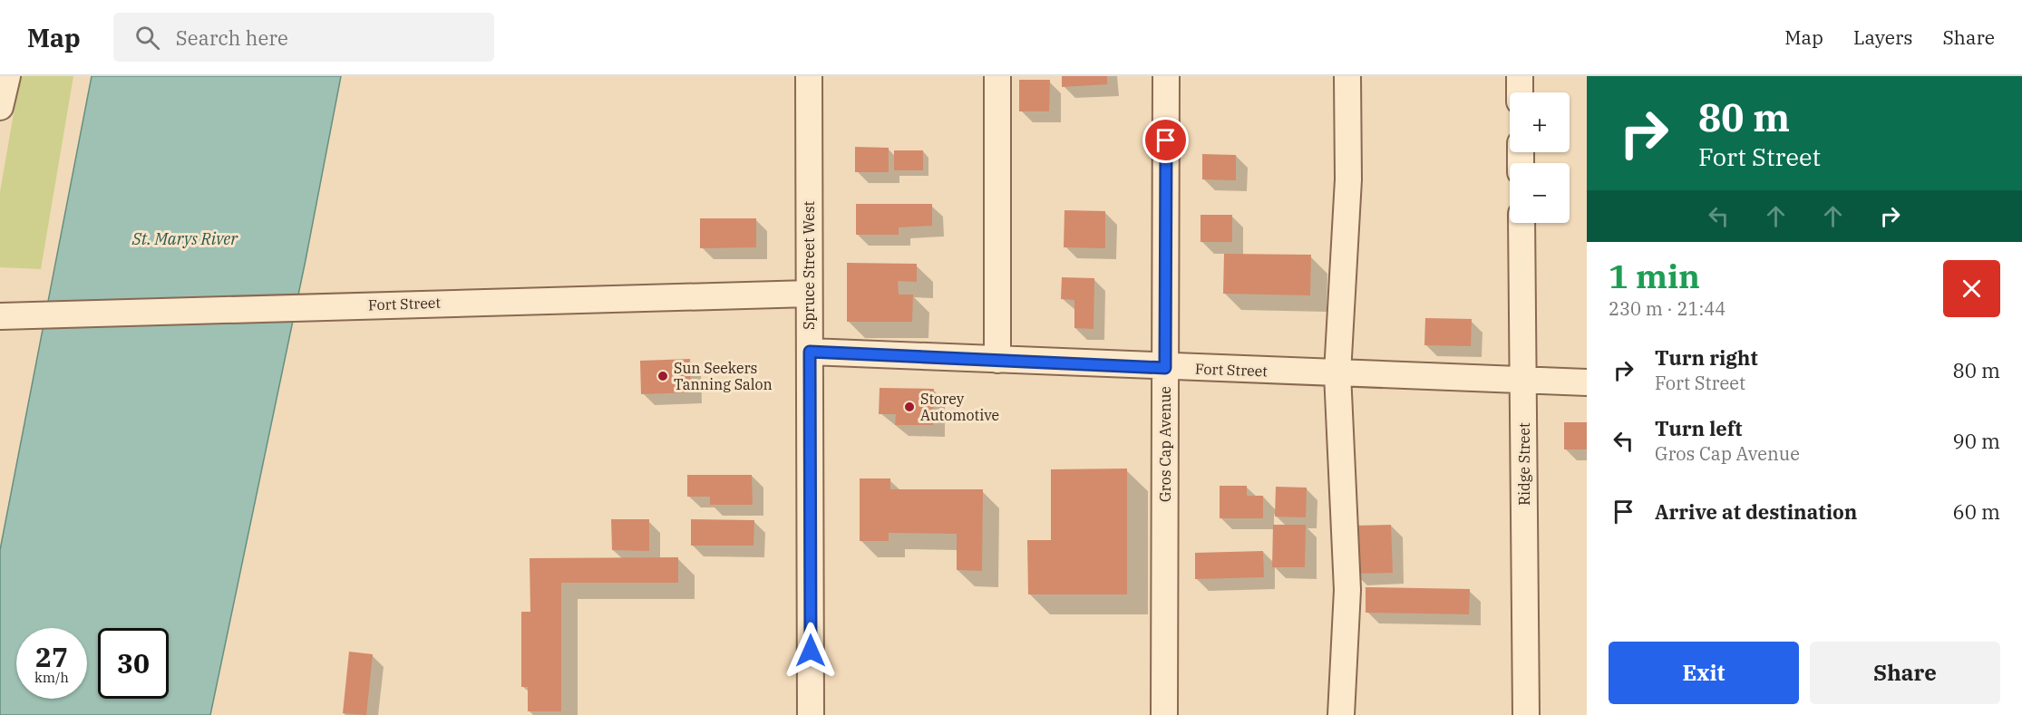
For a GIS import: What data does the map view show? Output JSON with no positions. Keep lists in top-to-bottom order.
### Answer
{
  "streets": {
    "street": [
      "Spruce Street West",
      "Fort Street",
      "Gros Cap Avenue",
      "Ridge Street"
    ]
  },
  "crossings": [
    ["Spruce Street West", "Fort Street"],
    ["Fort Street", "Gros Cap Avenue"],
    ["Fort Street", "Ridge Street"]
  ],
  "water": ["St. Marys River"],
  "places": ["Sun Seekers Tanning Salon", "Storey Automotive"],
  "page": {
    "header": "Map",
    "search": "Search here",
    "nav": ["Map", "Layers", "Share"],
    "turn": ["80 m", "Fort Street"],
    "map_buttons": ["+", "−"],
    "heading": ["1 min", "230 m · 21:44"],
    "list": [
      {
        "name": "Turn right",
        "note": "Fort Street",
        "value": "80 m"
      },
      {
        "name": "Turn left",
        "note": "Gros Cap Avenue",
        "value": "90 m"
      },
      {
        "name": "Arrive at destination",
        "value": "60 m"
      }
    ],
    "speed": "27 km/h",
    "limit": "30",
    "buttons": ["Exit", "Share"]
  }
}
